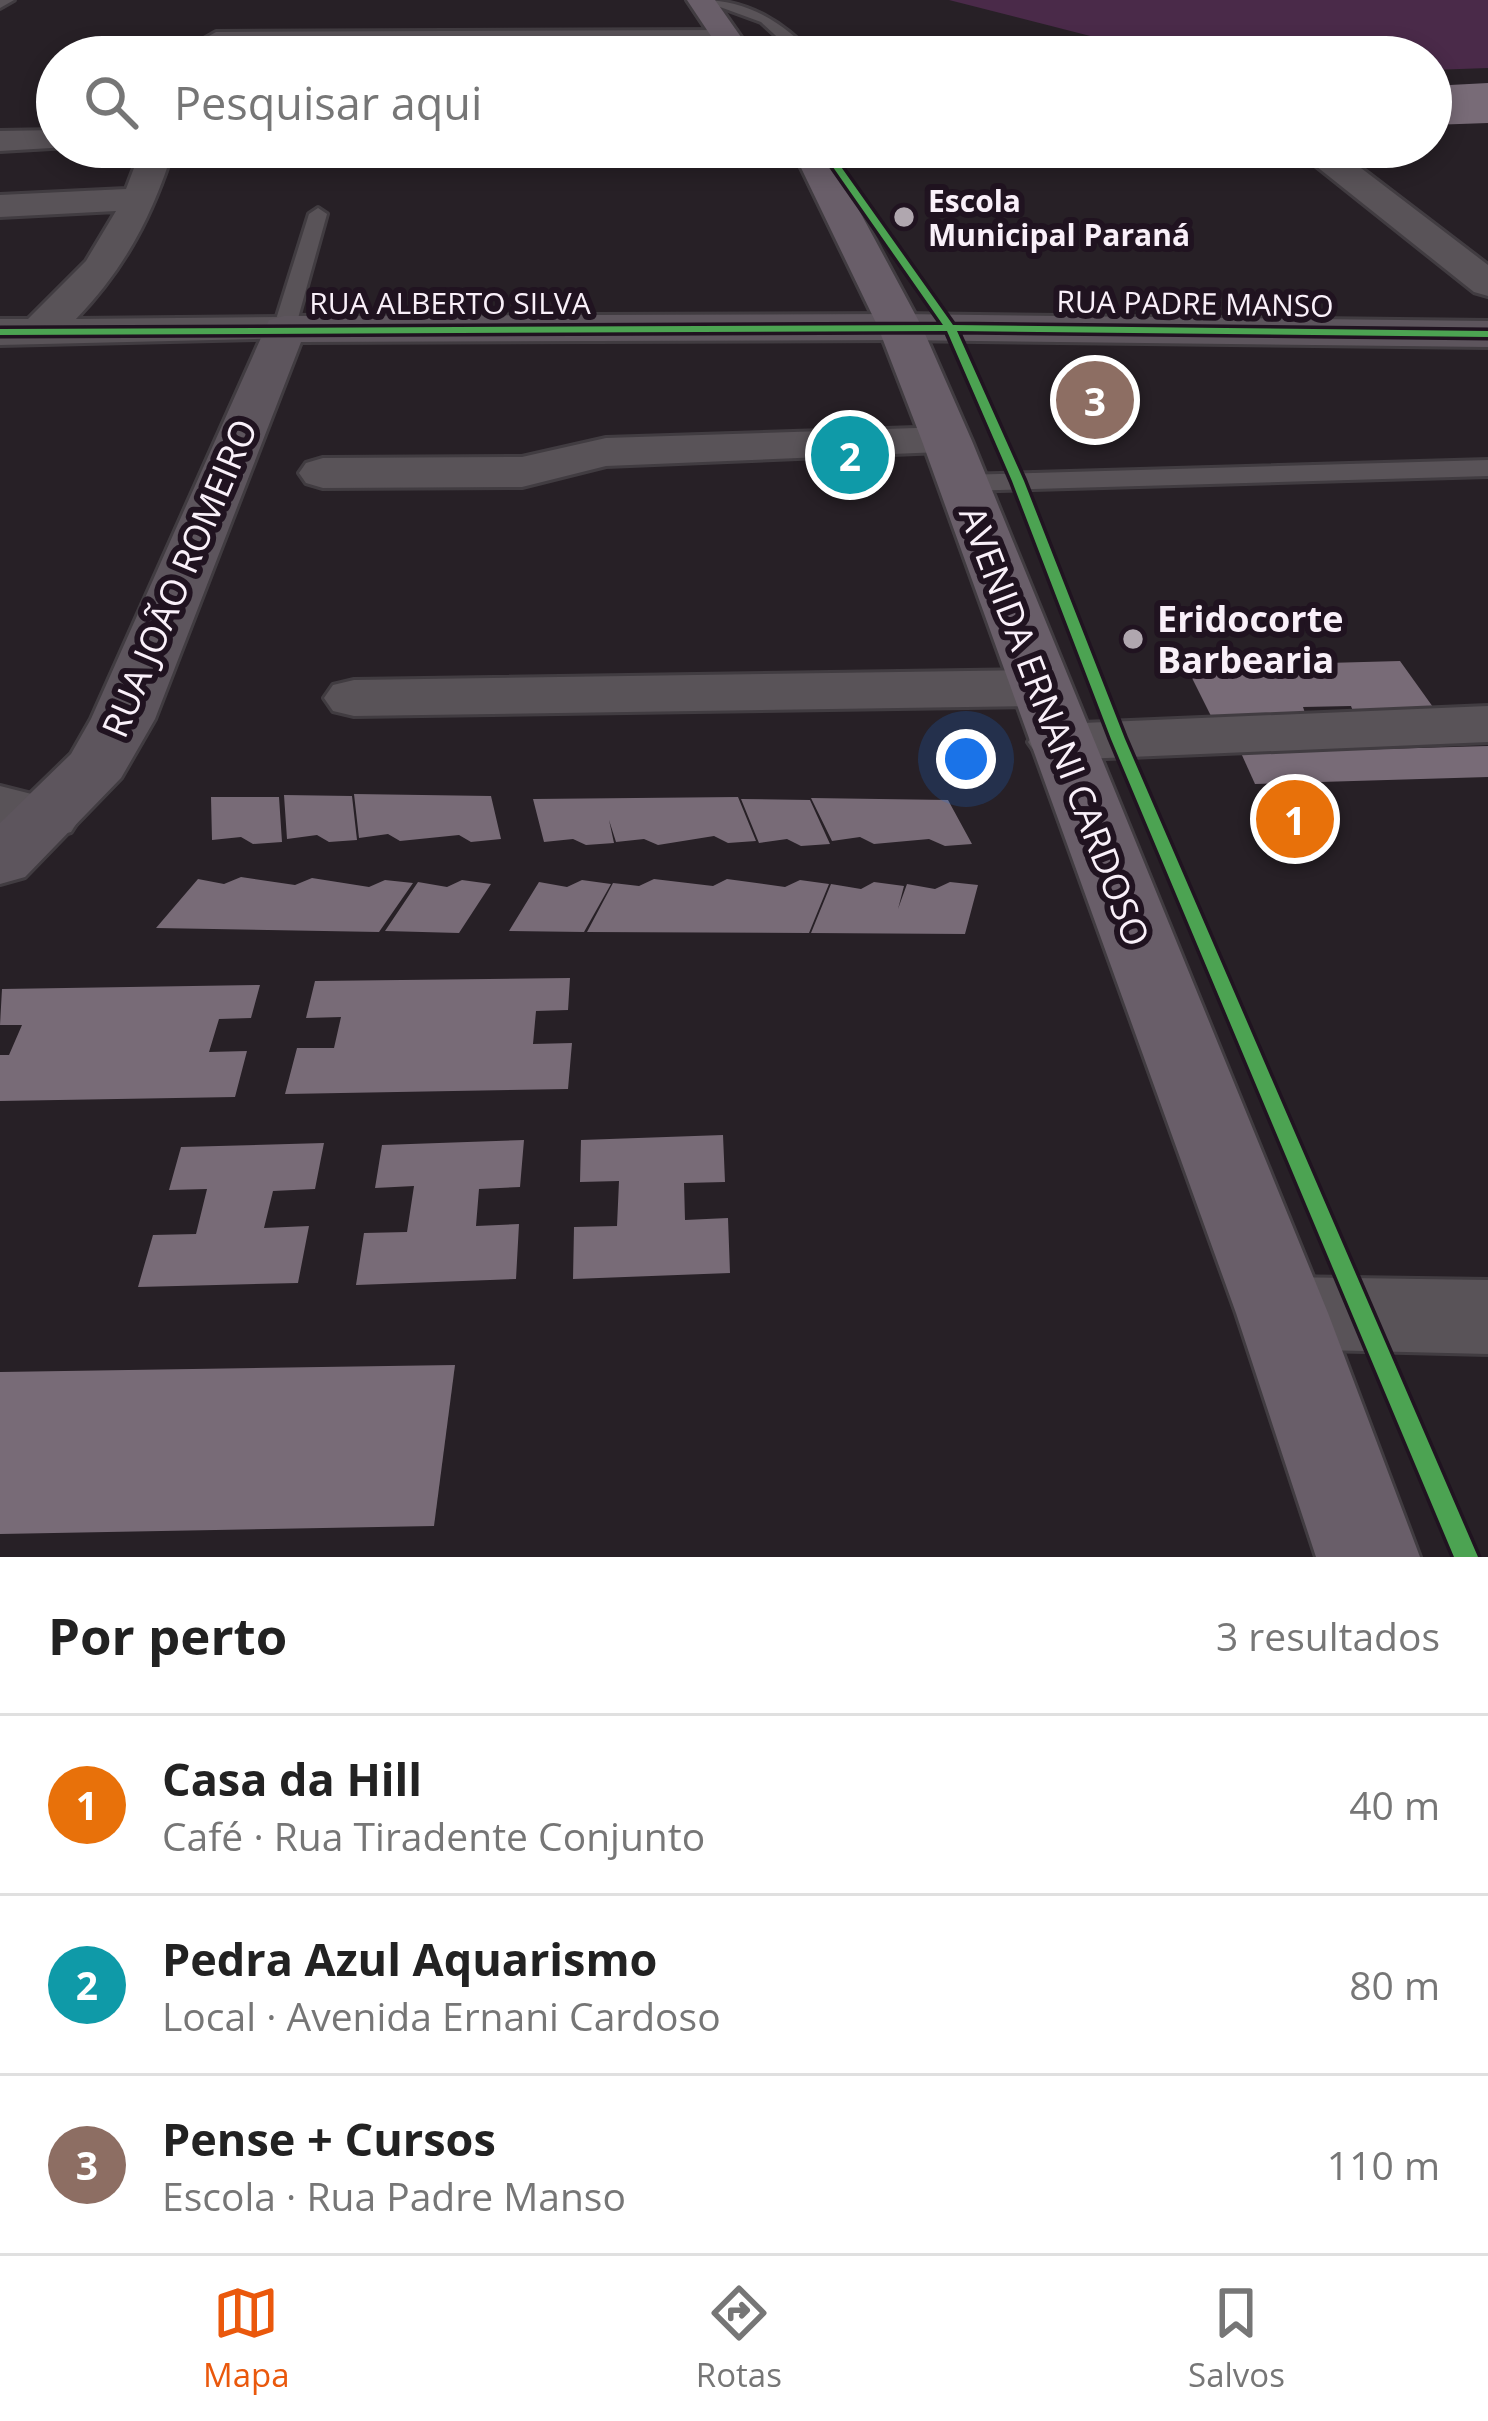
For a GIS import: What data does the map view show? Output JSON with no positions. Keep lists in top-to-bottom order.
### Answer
{
  "streets": {
    "main road": ["AVENIDA ERNANI CARDOSO"],
    "street": ["RUA ALBERTO SILVA", "RUA PADRE MANSO", "RUA JOÃO ROMEIRO"]
  },
  "crossings": [
    ["RUA ALBERTO SILVA", "RUA PADRE MANSO"],
    ["RUA ALBERTO SILVA", "RUA JOÃO ROMEIRO"],
    ["RUA ALBERTO SILVA", "AVENIDA ERNANI CARDOSO"],
    ["RUA PADRE MANSO", "AVENIDA ERNANI CARDOSO"]
  ],
  "places": ["Escola Municipal Paraná", "Eridocorte Barbearia"],
  "page": {
    "search": "Pesquisar aqui",
    "pins": ["3", "2", "1"],
    "heading": ["Por perto", "3 resultados"],
    "list": [
      {
        "mark": "1",
        "name": "Casa da Hill",
        "note": "Café · Rua Tiradente Conjunto",
        "value": "40 m"
      },
      {
        "mark": "2",
        "name": "Pedra Azul Aquarismo",
        "note": "Local · Avenida Ernani Cardoso",
        "value": "80 m"
      },
      {
        "mark": "3",
        "name": "Pense + Cursos",
        "note": "Escola · Rua Padre Manso",
        "value": "110 m"
      }
    ],
    "nav": ["Mapa", "Rotas", "Salvos"]
  }
}
